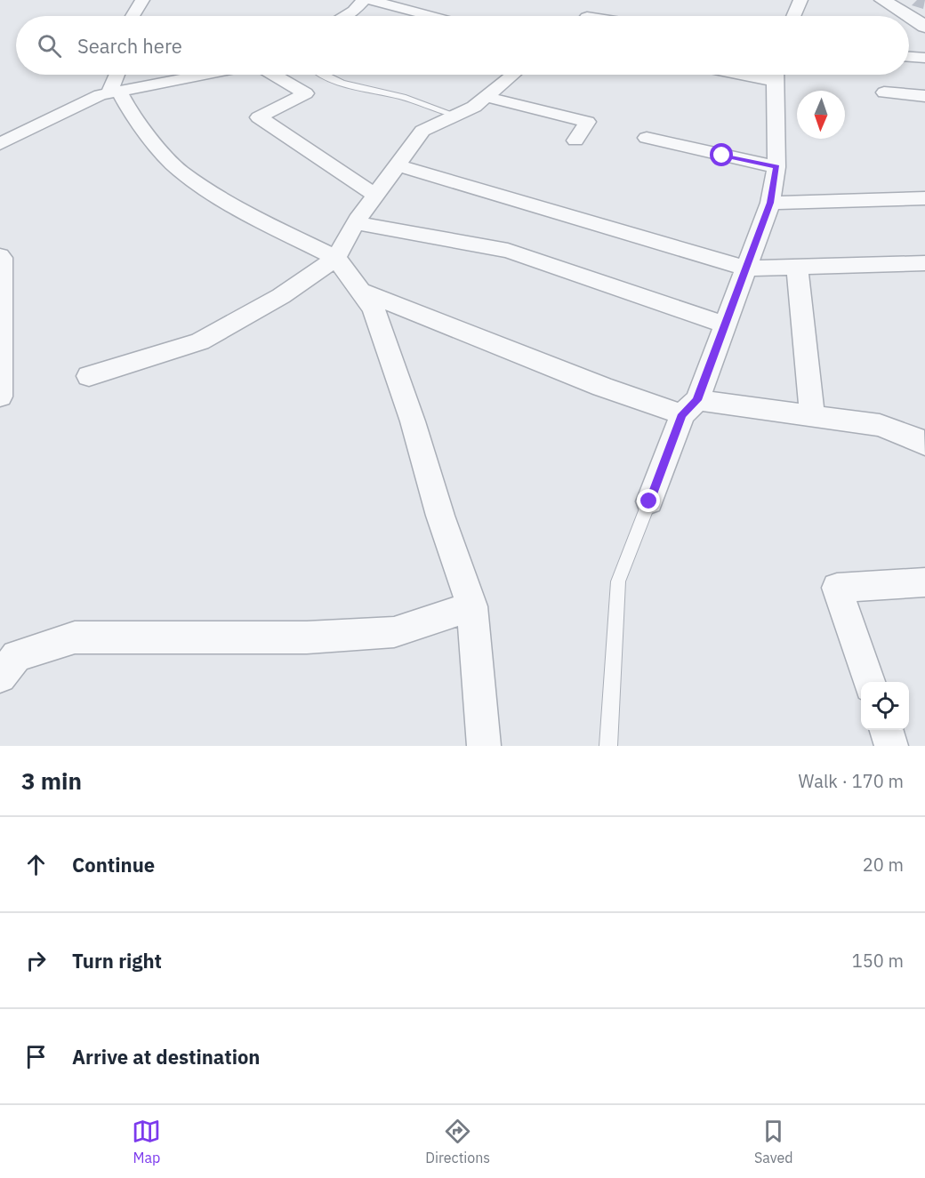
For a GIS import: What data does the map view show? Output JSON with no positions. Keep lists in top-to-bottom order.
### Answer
{
  "north": "bottom",
  "page": {
    "search": "Search here",
    "heading": ["3 min", "Walk · 170 m"],
    "list": [
      ["Continue", "20 m"],
      ["Turn right", "150 m"],
      "Arrive at destination"
    ],
    "nav": ["Map", "Directions", "Saved"]
  }
}
